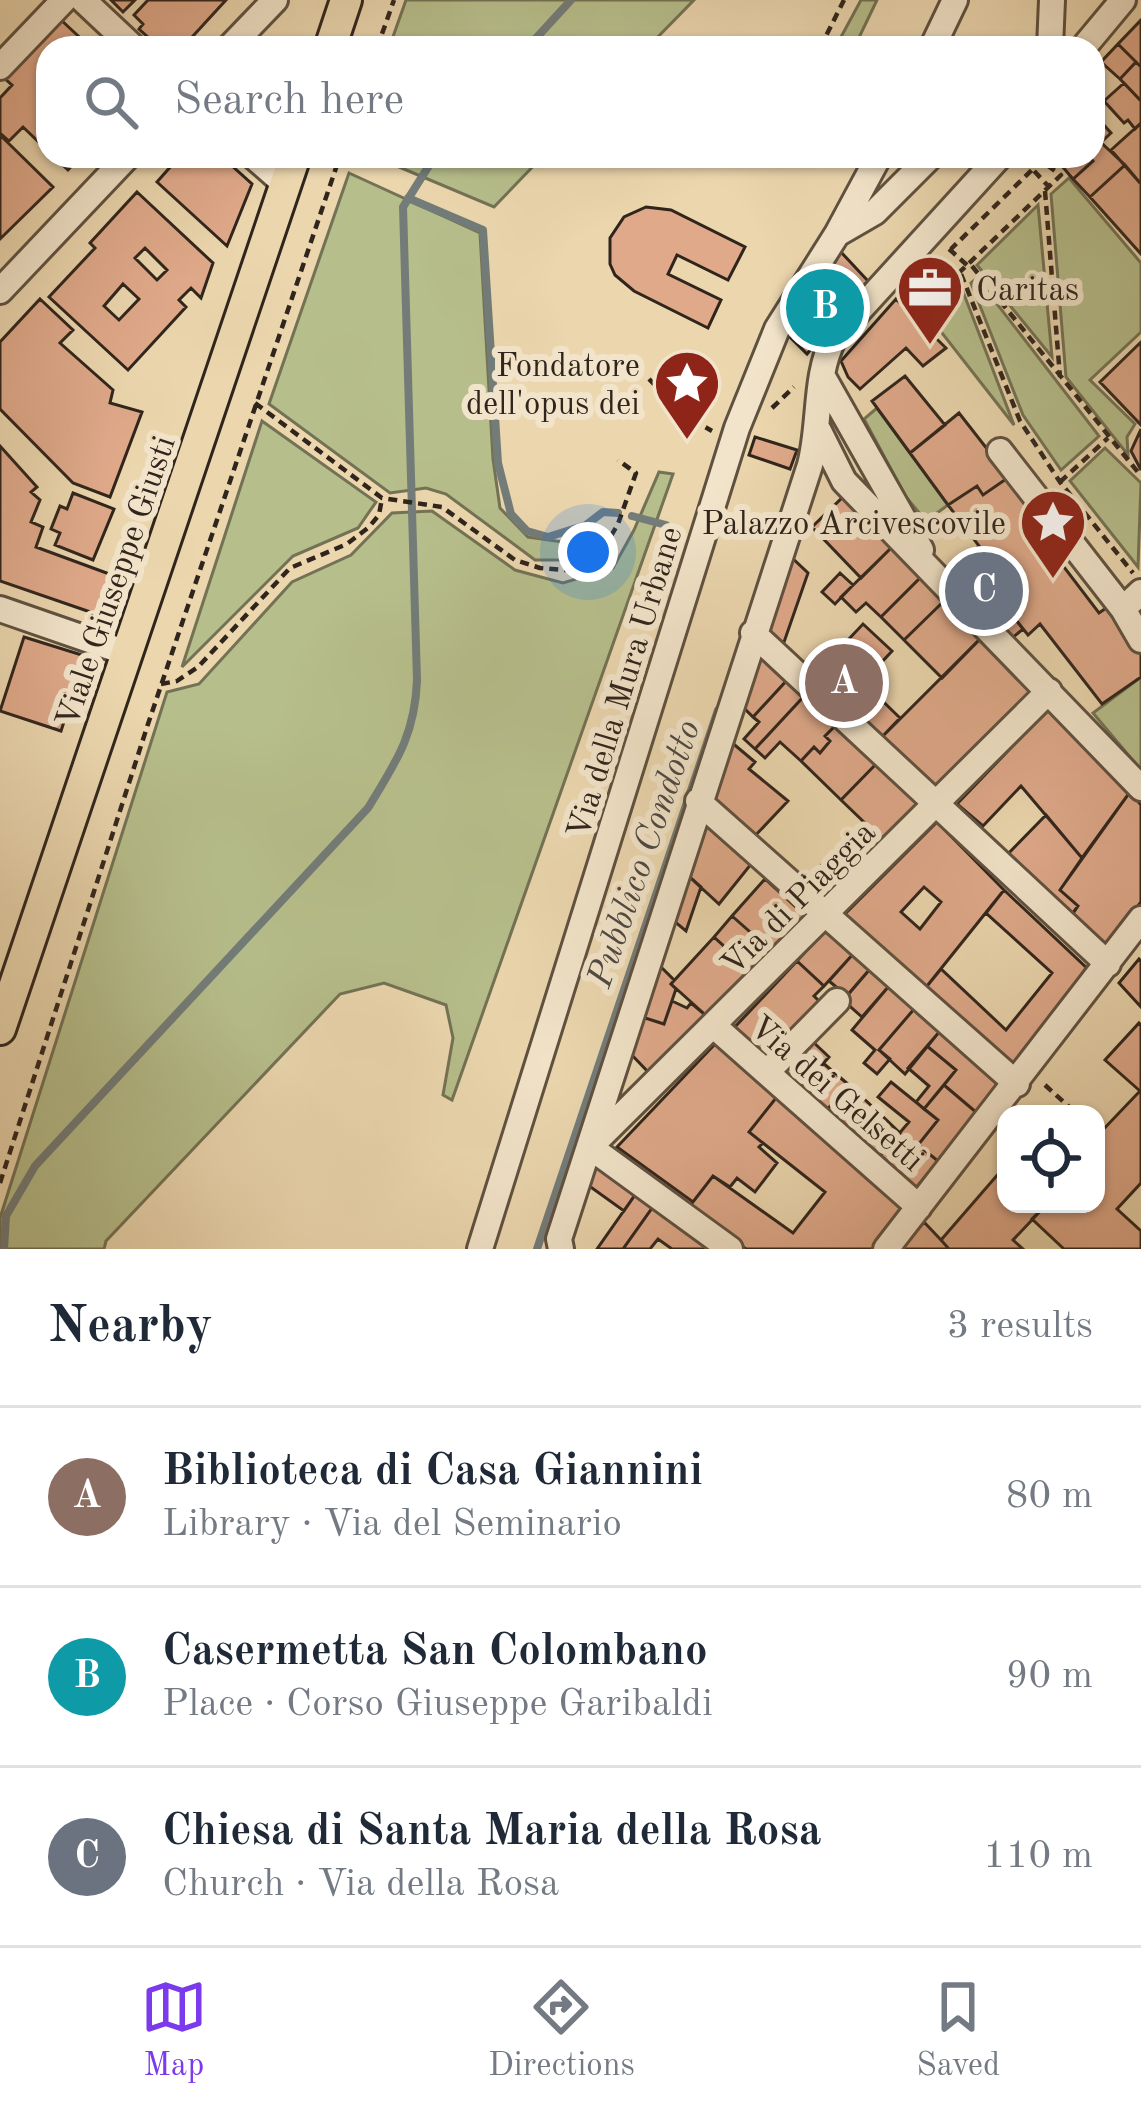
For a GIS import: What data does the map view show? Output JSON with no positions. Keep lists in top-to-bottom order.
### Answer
{
  "streets": {
    "main road": ["Viale Giuseppe Giusti"],
    "street": ["Via della Mura Urbane", "Via di Piaggia", "Via dei Gelsetti"]
  },
  "crossings": [
    ["Via di Piaggia", "Via dei Gelsetti"]
  ],
  "water": ["Pubblico Condotto"],
  "places": {
    "office": ["Caritas"],
    "place": ["Fondatore dell'opus dei", "Palazzo Arcivescovile"]
  },
  "page": {
    "search": "Search here",
    "pins": ["B", "C", "A"],
    "heading": ["Nearby", "3 results"],
    "list": [
      {
        "mark": "A",
        "name": "Biblioteca di Casa Giannini",
        "note": "Library · Via del Seminario",
        "value": "80 m"
      },
      {
        "mark": "B",
        "name": "Casermetta San Colombano",
        "note": "Place · Corso Giuseppe Garibaldi",
        "value": "90 m"
      },
      {
        "mark": "C",
        "name": "Chiesa di Santa Maria della Rosa",
        "note": "Church · Via della Rosa",
        "value": "110 m"
      }
    ],
    "nav": ["Map", "Directions", "Saved"]
  }
}
